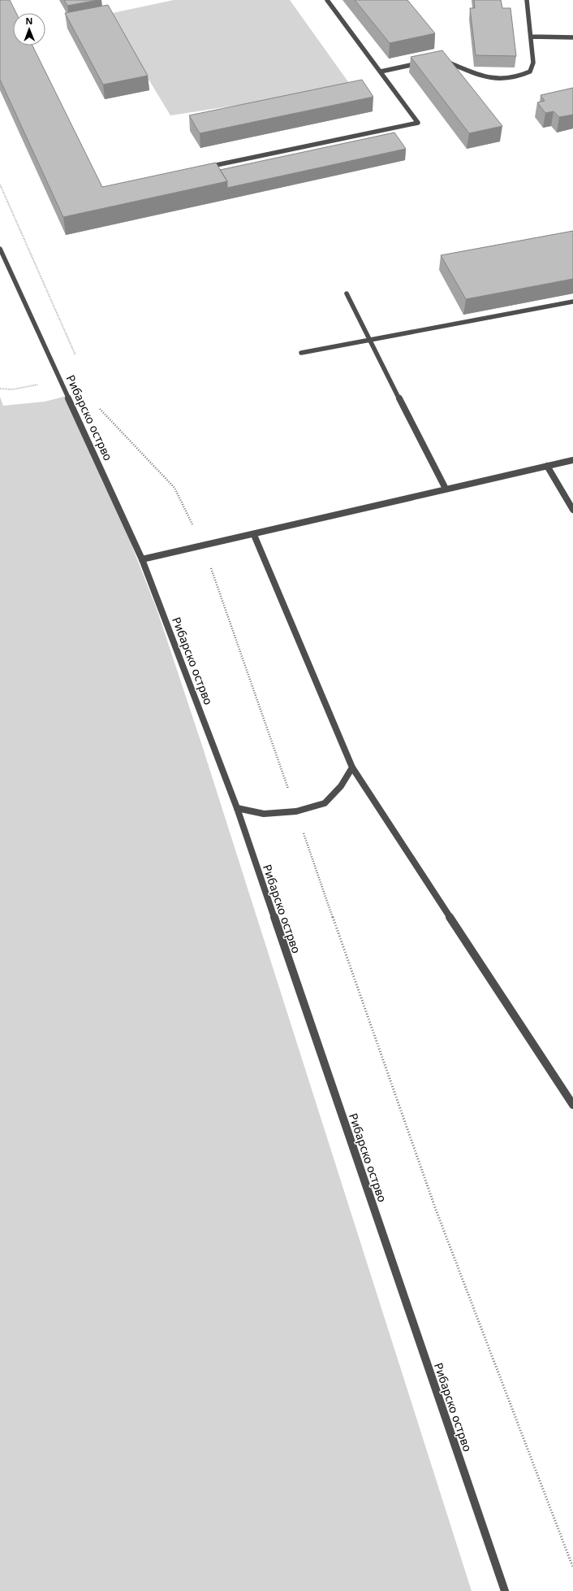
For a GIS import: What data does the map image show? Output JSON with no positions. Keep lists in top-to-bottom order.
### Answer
{
  "streets": {
    "street": ["Рибарско острво"]
  },
  "north": "top"
}
